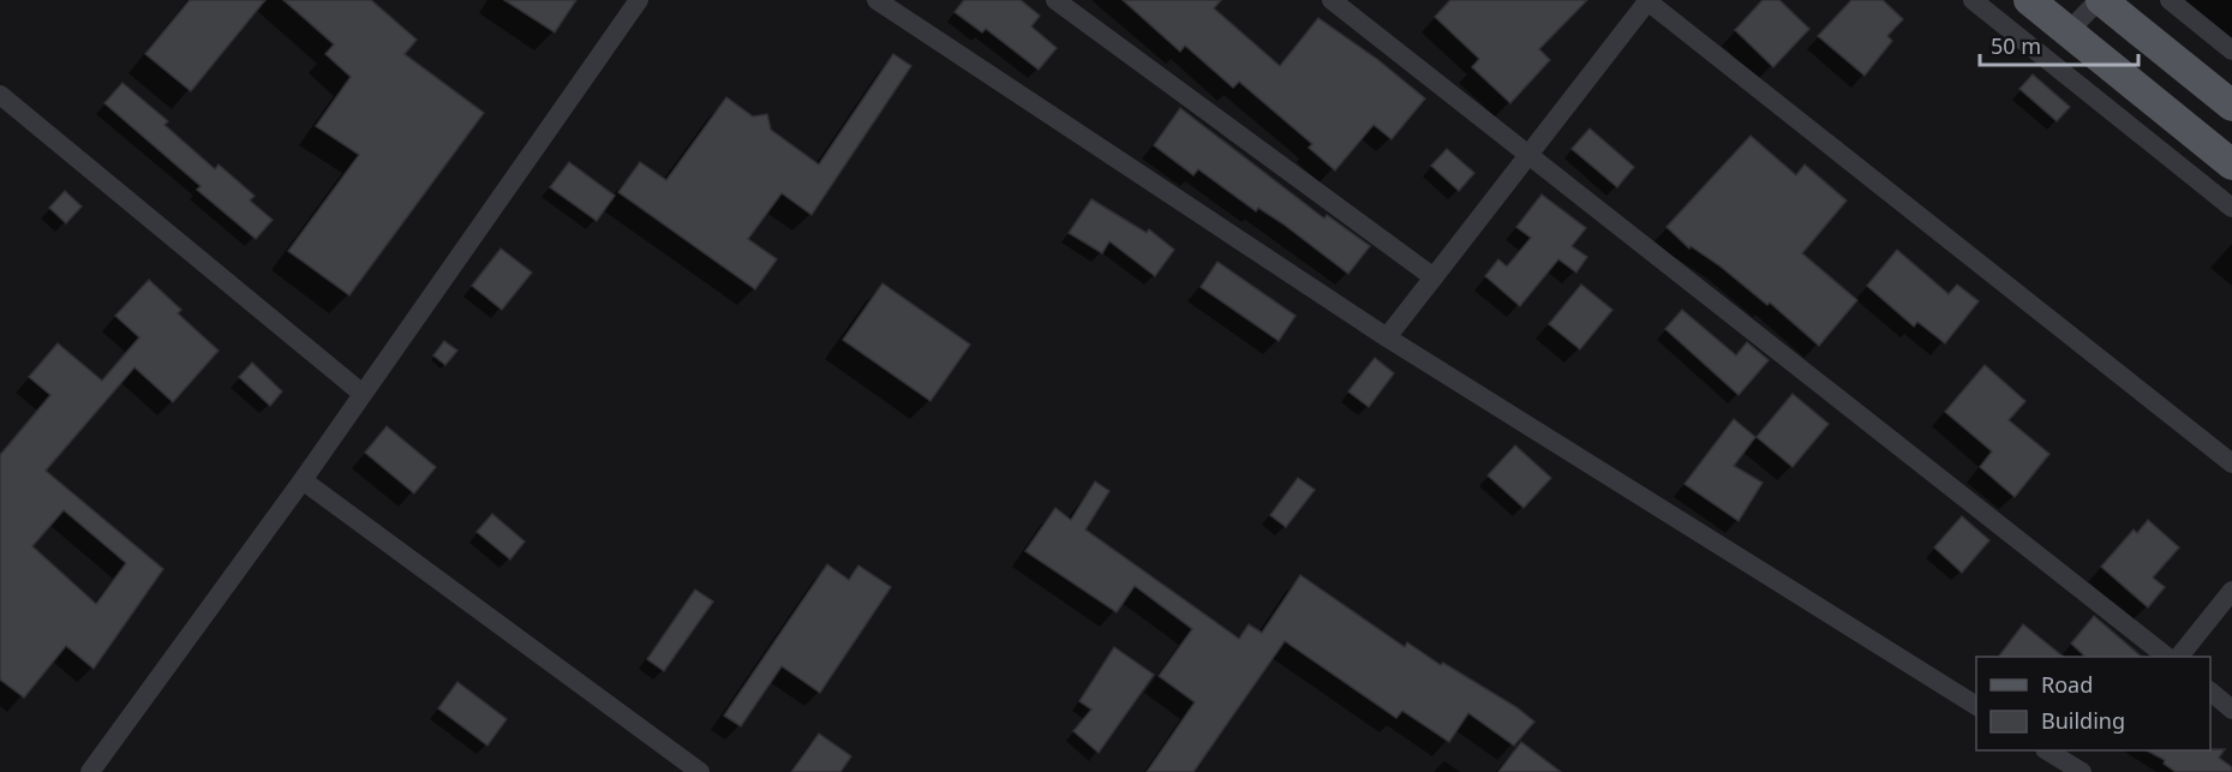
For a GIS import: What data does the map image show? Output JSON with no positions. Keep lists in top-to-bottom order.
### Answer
{
  "legend": ["Road", "Building"],
  "scale_bar": "50 m"
}
